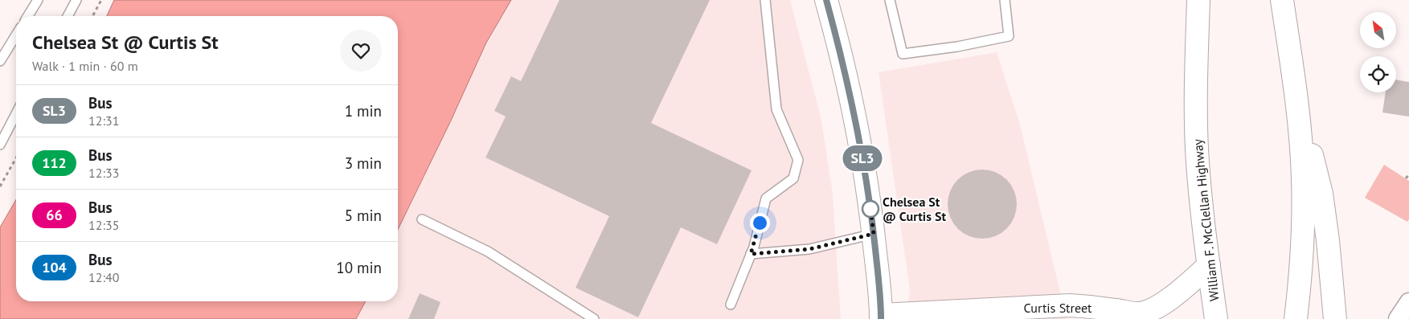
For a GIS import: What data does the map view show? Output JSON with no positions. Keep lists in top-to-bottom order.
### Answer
{
  "streets": {
    "main road": ["William F. McClellan Highway", "Curtis Street"]
  },
  "crossings": [
    ["William F. McClellan Highway", "Curtis Street"]
  ],
  "places": ["Chelsea St @ Curtis St"],
  "lines": ["bus line SL3"],
  "north": "top left",
  "page": {
    "on_map": "SL3",
    "heading": ["Chelsea St @ Curtis St", "Walk · 1 min · 60 m"],
    "list": [
      {
        "mark": "SL3",
        "name": "Bus",
        "note": "12:31",
        "value": "1 min"
      },
      {
        "mark": "112",
        "name": "Bus",
        "note": "12:33",
        "value": "3 min"
      },
      {
        "mark": "66",
        "name": "Bus",
        "note": "12:35",
        "value": "5 min"
      },
      {
        "mark": "104",
        "name": "Bus",
        "note": "12:40",
        "value": "10 min"
      }
    ]
  }
}
